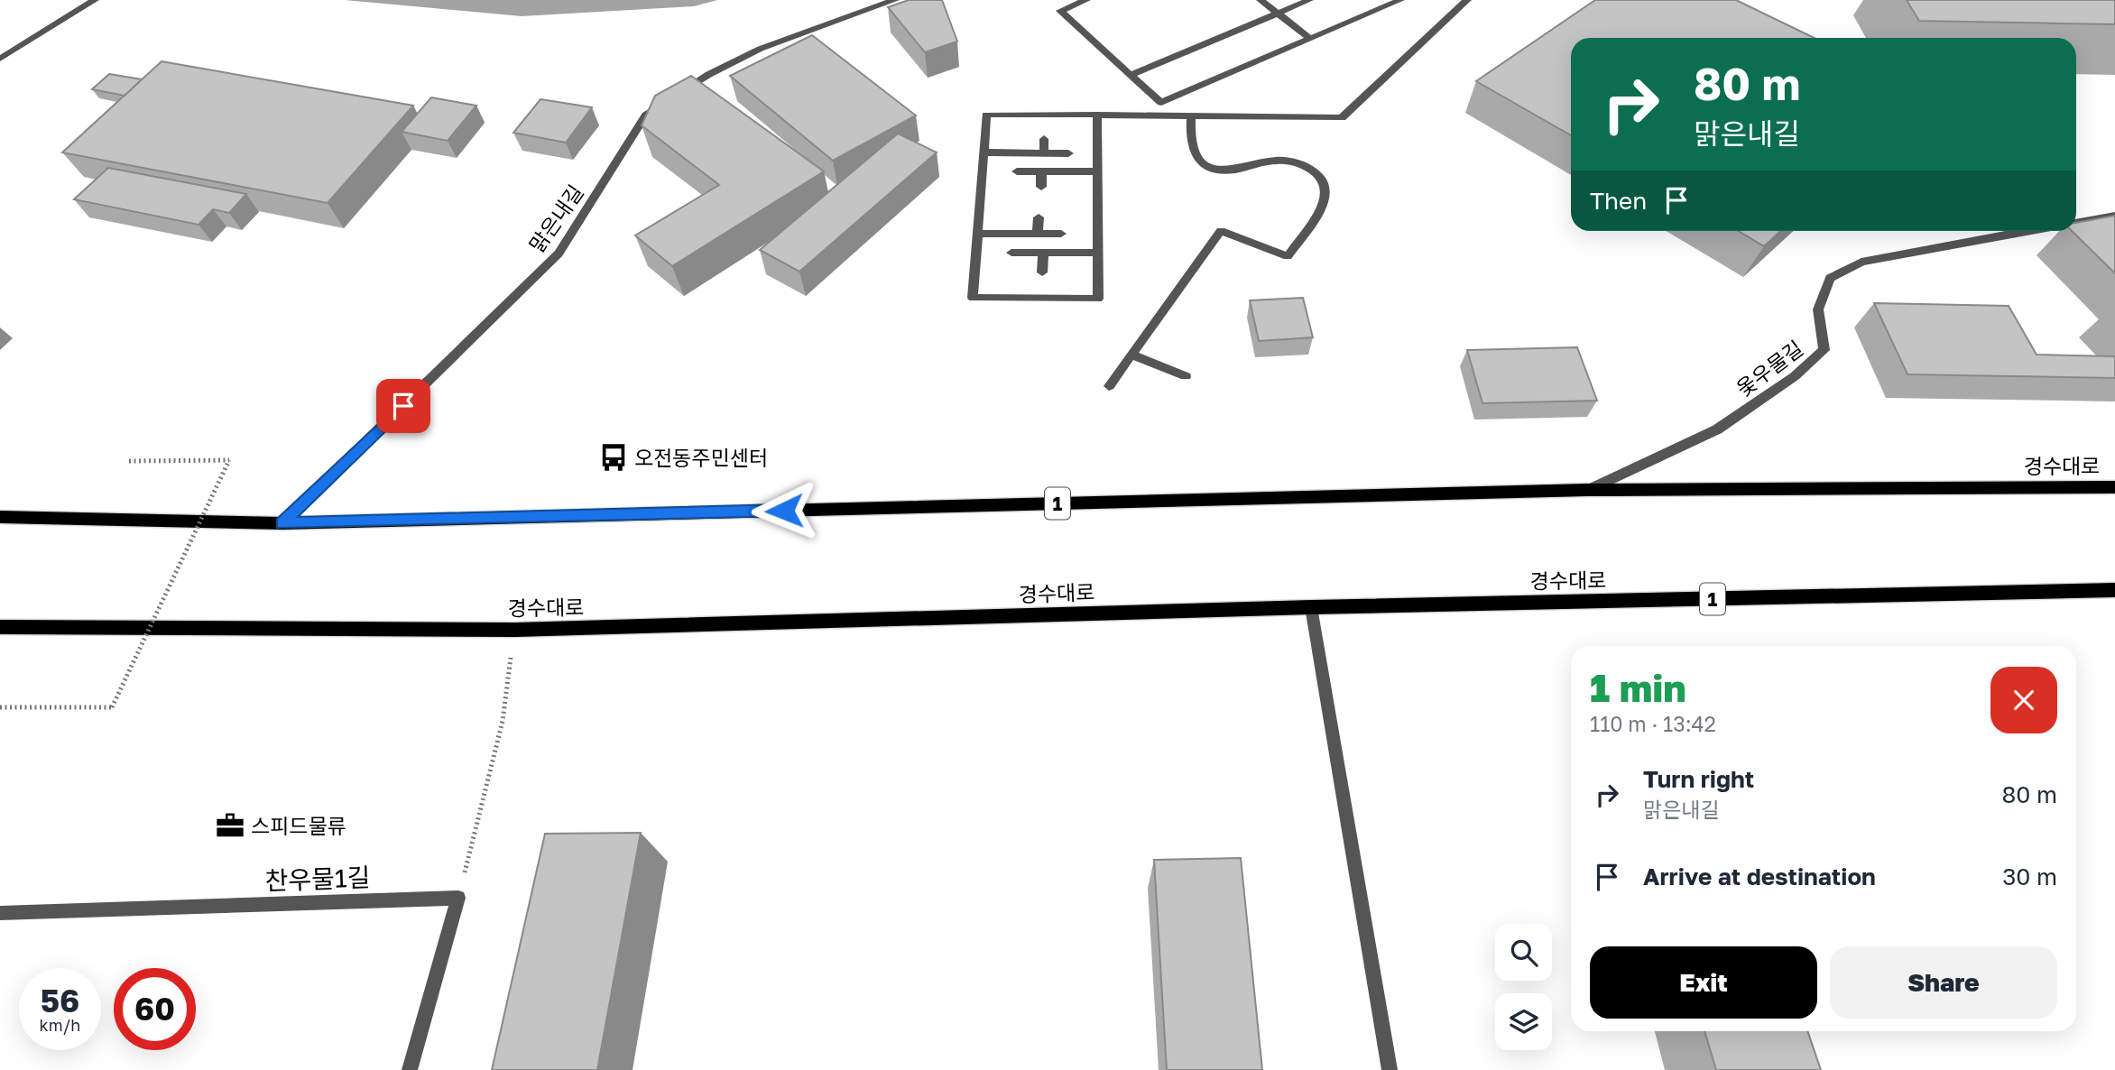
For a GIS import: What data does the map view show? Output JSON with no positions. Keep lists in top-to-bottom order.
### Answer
{
  "streets": {
    "main road": ["경수대로", "1"],
    "street": ["맑은내길", "옻우물길", "찬우물1길"]
  },
  "crossings": [
    ["맑은내길", "경수대로"],
    ["옻우물길", "경수대로"]
  ],
  "places": {
    "bus stop": ["오전동주민센터"],
    "office": ["스피드물류"]
  },
  "page": {
    "turn": ["80 m", "맑은내길"],
    "then": "Then",
    "heading": ["1 min", "110 m · 13:42"],
    "list": [
      {
        "name": "Turn right",
        "note": "맑은내길",
        "value": "80 m"
      },
      {
        "name": "Arrive at destination",
        "value": "30 m"
      }
    ],
    "buttons": ["Exit", "Share"],
    "speed": "56 km/h",
    "limit": "60"
  }
}
